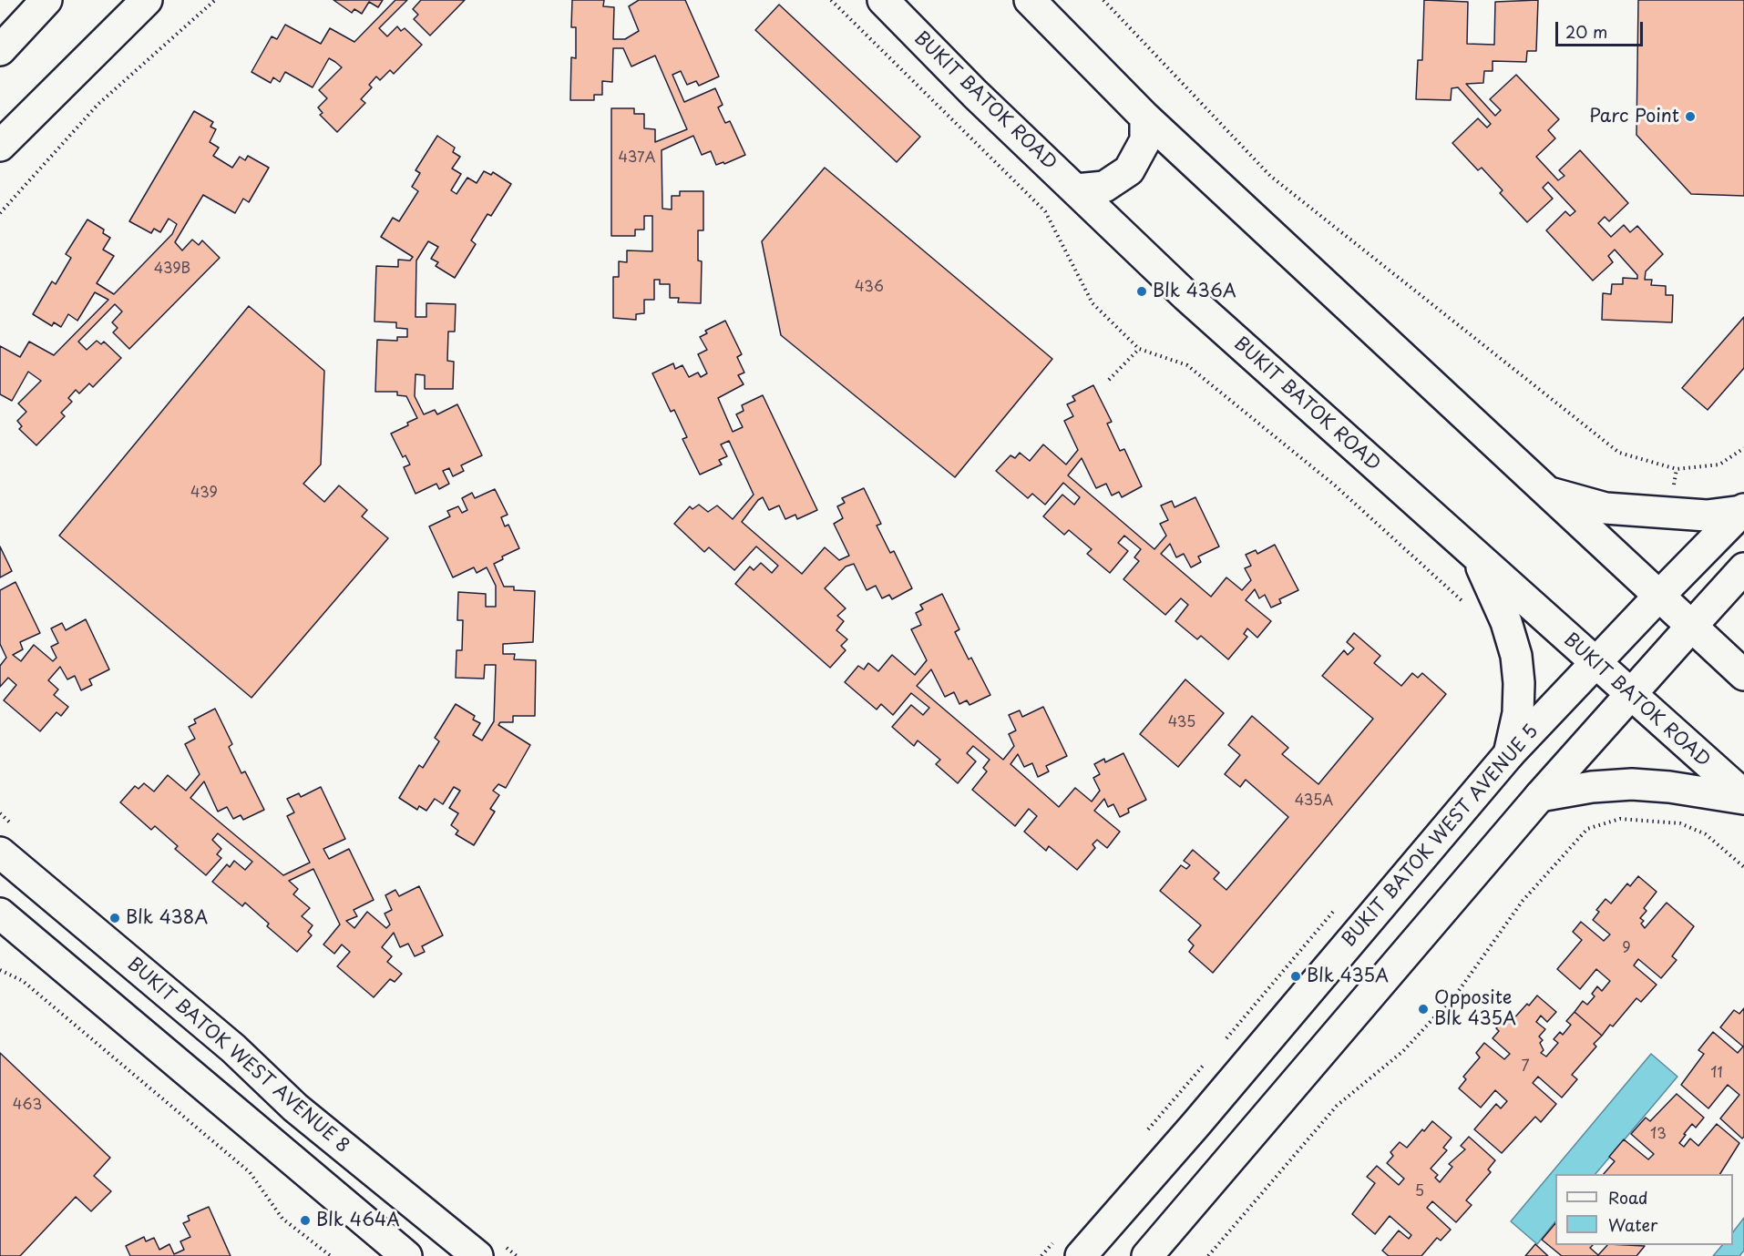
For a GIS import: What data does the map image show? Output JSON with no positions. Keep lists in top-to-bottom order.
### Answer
{
  "streets": {
    "street": ["BUKIT BATOK ROAD", "BUKIT BATOK WEST AVENUE 5", "BUKIT BATOK WEST AVENUE 8"]
  },
  "crossings": [
    ["BUKIT BATOK ROAD", "BUKIT BATOK WEST AVENUE 5"]
  ],
  "places": [
    "Parc Point",
    "Blk 436A",
    "Blk 438A",
    "Blk 435A",
    "Opposite Blk 435A",
    "Blk 464A"
  ],
  "house_numbers": [
    "437A",
    "439B",
    "436",
    "439",
    "435",
    "435A",
    "9",
    "7",
    "11",
    "463",
    "13",
    "5"
  ],
  "legend": ["Road", "Water"],
  "scale_bar": "20 m"
}
